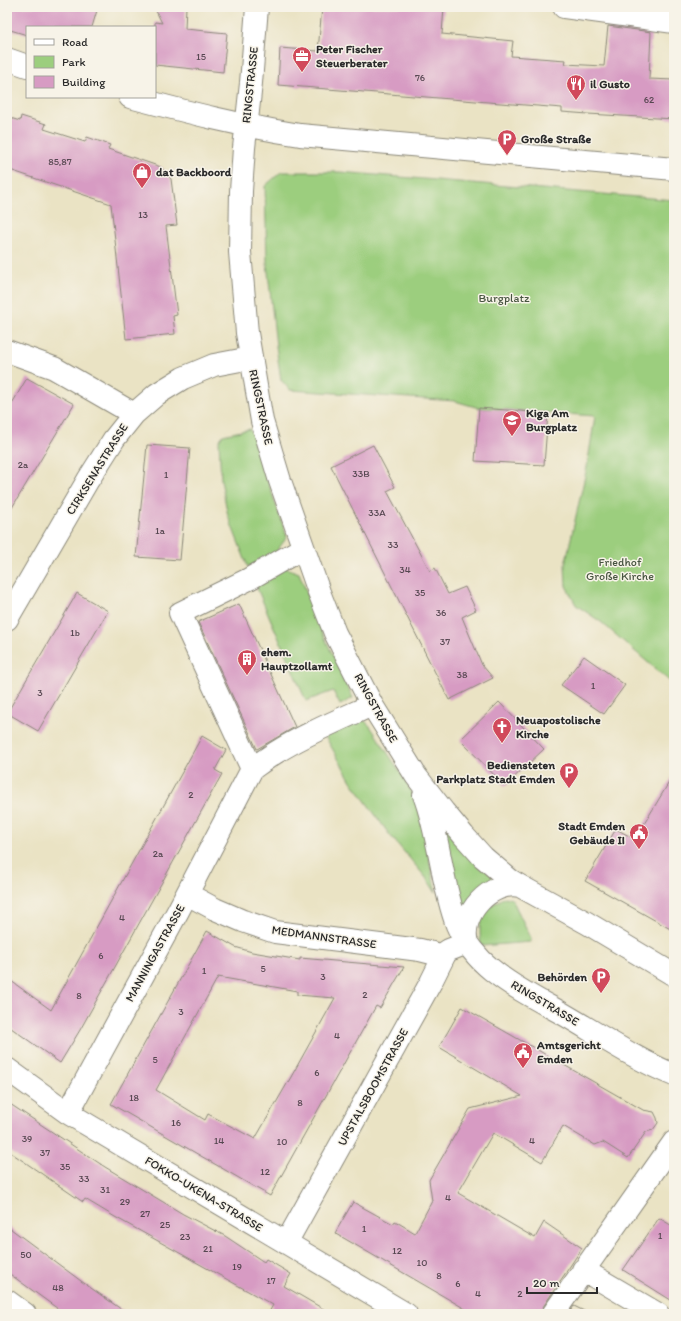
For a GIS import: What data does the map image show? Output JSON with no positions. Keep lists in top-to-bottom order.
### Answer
{
  "streets": {
    "street": [
      "RINGSTRASSE",
      "CIRKSENASTRASSE",
      "MEDMANNSTRASSE",
      "MANNINGASTRASSE",
      "UPSTALSBOOMSTRASSE",
      "FOKKO-UKENA-STRASSE"
    ]
  },
  "crossings": [
    ["RINGSTRASSE", "CIRKSENASTRASSE"],
    ["MEDMANNSTRASSE", "MANNINGASTRASSE"],
    ["MEDMANNSTRASSE", "UPSTALSBOOMSTRASSE"],
    ["MANNINGASTRASSE", "FOKKO-UKENA-STRASSE"],
    ["UPSTALSBOOMSTRASSE", "FOKKO-UKENA-STRASSE"]
  ],
  "parks": ["Burgplatz", "Friedhof Große Kirche"],
  "places": {
    "office": ["Peter Fischer Steuerberater"],
    "restaurant": ["il Gusto"],
    "parking": ["Große Straße", "Bediensteten Parkplatz Stadt Emden", "Behörden"],
    "shop": ["dat Backboord"],
    "school or university": ["Kiga Am Burgplatz"],
    "building": ["ehem. Hauptzollamt"],
    "church": ["Neuapostolische Kirche"],
    "public building": ["Stadt Emden Gebäude II", "Amtsgericht Emden"]
  },
  "house_numbers": [
    "15",
    "76",
    "62",
    "85,87",
    "13",
    "2a",
    "33B",
    "1",
    "33A",
    "1a",
    "33",
    "34",
    "35",
    "36",
    "1b",
    "37",
    "38",
    "1",
    "3",
    "2",
    "2a",
    "4",
    "6",
    "5",
    "1",
    "3",
    "2",
    "8",
    "3",
    "4",
    "5",
    "6",
    "18",
    "8",
    "16",
    "39",
    "14",
    "4",
    "10",
    "37",
    "35",
    "12",
    "33",
    "31",
    "4",
    "29",
    "27",
    "25",
    "1",
    "1",
    "23",
    "21",
    "12",
    "50",
    "10",
    "19",
    "8",
    "17",
    "6",
    "48",
    "4",
    "2"
  ],
  "legend": ["Road", "Park", "Building"],
  "scale_bar": "20 m"
}
